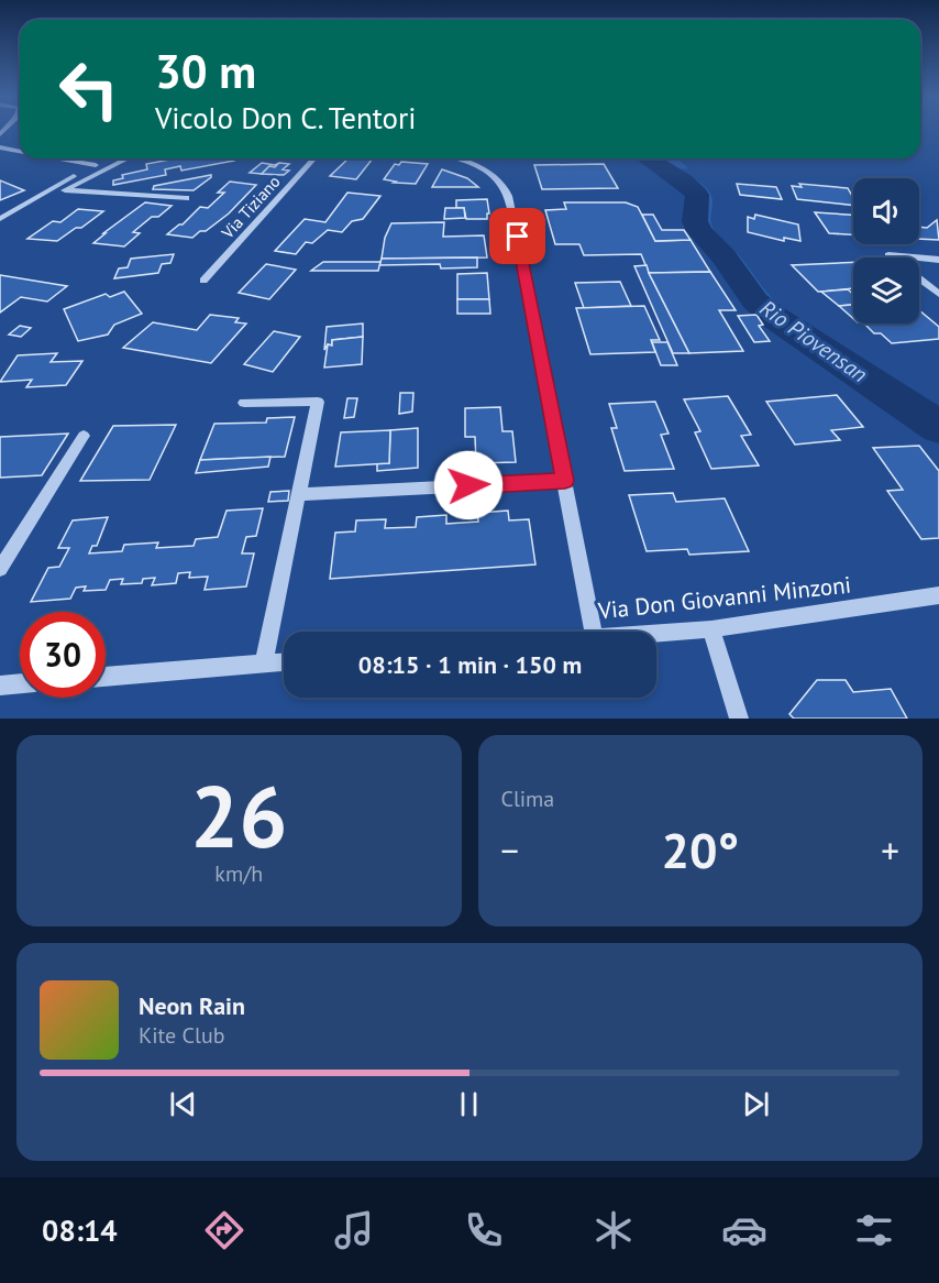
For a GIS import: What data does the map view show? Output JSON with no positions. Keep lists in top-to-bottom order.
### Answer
{
  "streets": {
    "street": ["Via Tiziano", "Via Don Giovanni Minzoni"]
  },
  "water": ["Rio Piovensan"],
  "page": {
    "turn": ["30 m", "Vicolo Don C. Tentori"],
    "limit": "30",
    "trip": "08:15 · 1 min · 150 m",
    "tile": [
      ["26", "km/h"],
      "Clima"
    ],
    "heat": ["−", "20°", "+"],
    "song": ["Neon Rain", "Kite Club"],
    "tabs": "08:14"
  }
}
